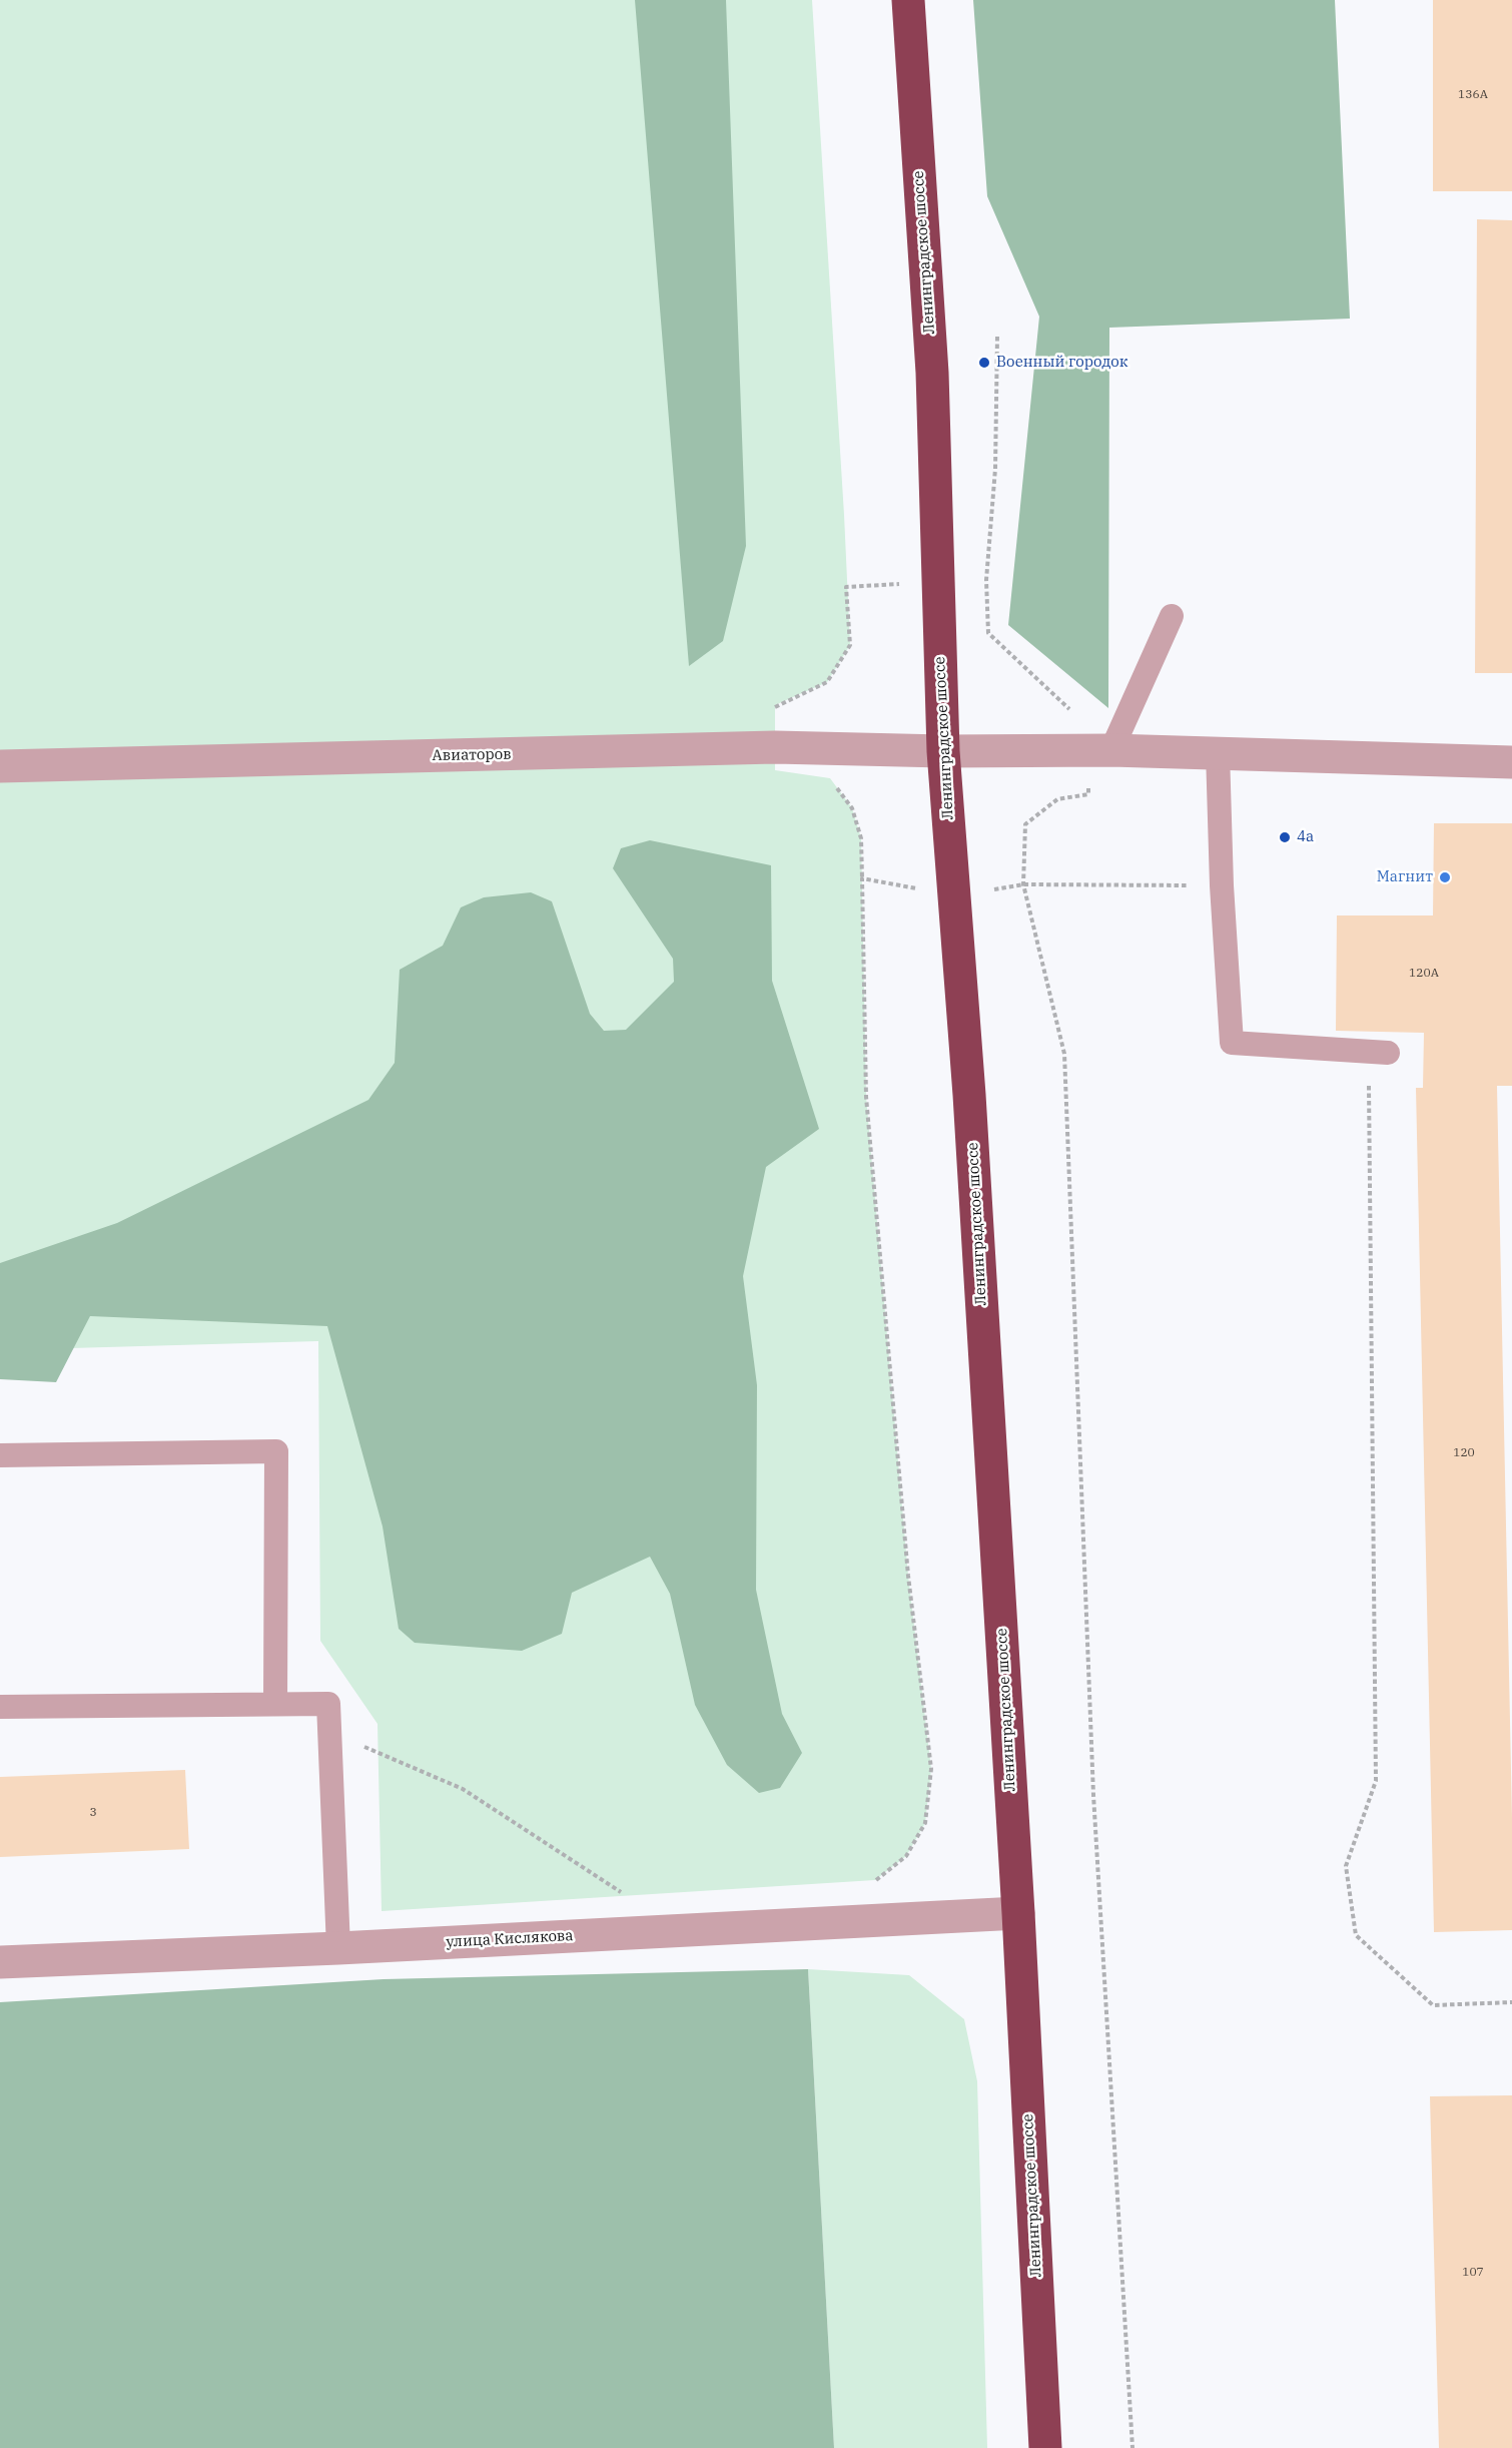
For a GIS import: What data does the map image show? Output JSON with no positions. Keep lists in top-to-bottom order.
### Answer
{
  "streets": {
    "highway": ["Ленинградское шоссе"],
    "street": ["Авиаторов", "улица Кислякова"]
  },
  "crossings": [
    ["Ленинградское шоссе", "Авиаторов"],
    ["Ленинградское шоссе", "улица Кислякова"]
  ],
  "places": ["Военный городок", "4а", "Магнит"],
  "house_numbers": [
    "136А",
    "120А",
    "120",
    "3",
    "107"
  ]
}
